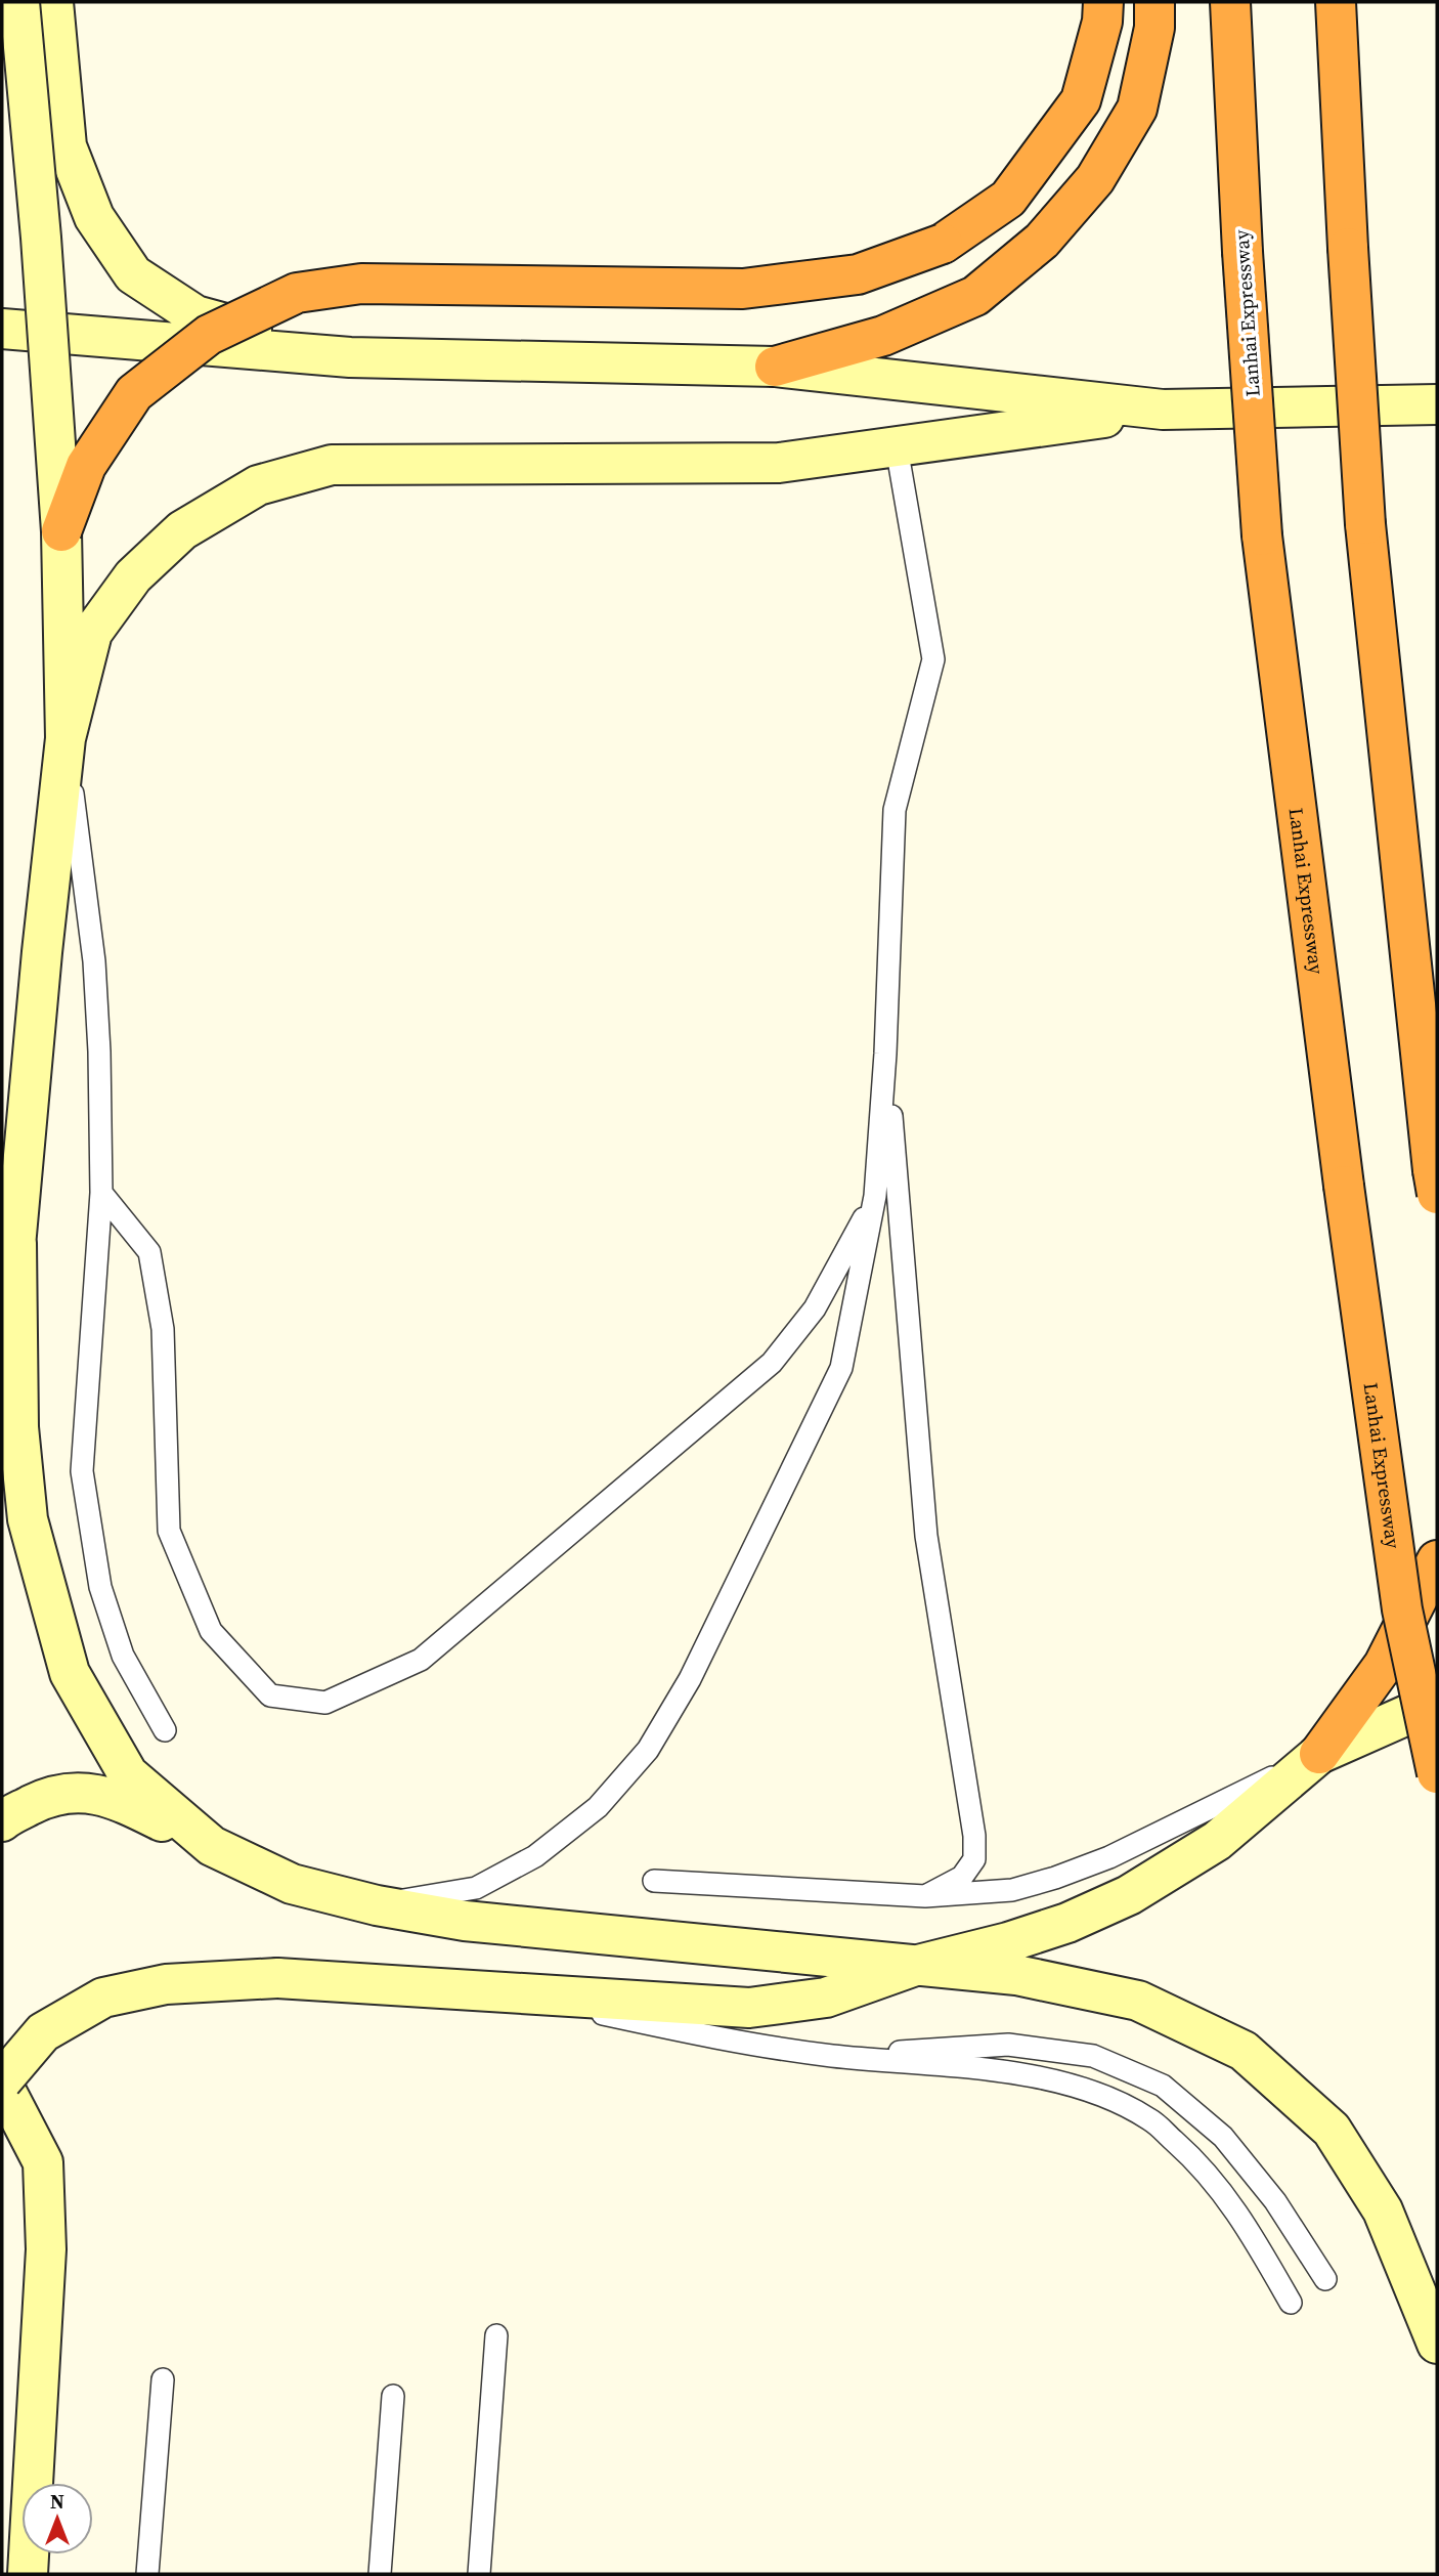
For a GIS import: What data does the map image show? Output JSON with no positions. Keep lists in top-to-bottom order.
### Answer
{
  "streets": {
    "highway": ["Lanhai Expressway"]
  },
  "north": "top"
}
